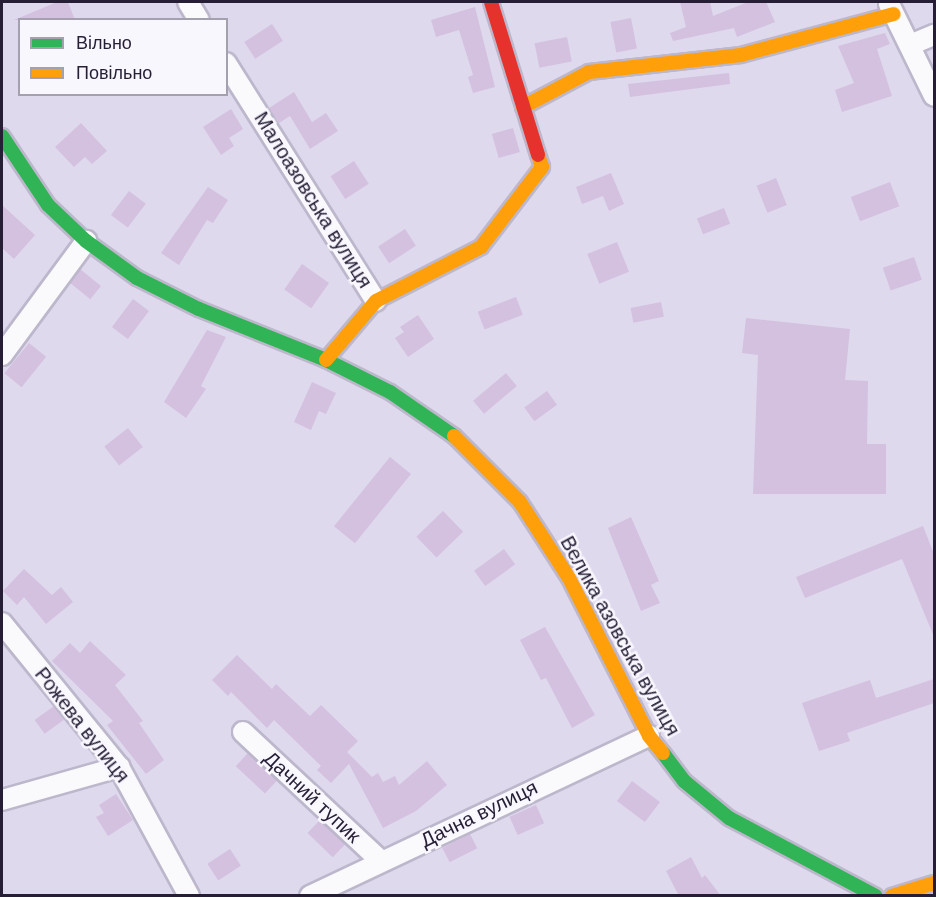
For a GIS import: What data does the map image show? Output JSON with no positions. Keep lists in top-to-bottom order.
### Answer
{
  "streets": {
    "street": [
      "Малоазовська вулиця",
      "Велика азовська вулиця",
      "Рожева вулиця",
      "Дачний тупик",
      "Дачна вулиця"
    ]
  },
  "crossings": [
    ["Малоазовська вулиця", "Велика азовська вулиця"],
    ["Велика азовська вулиця", "Дачна вулиця"],
    ["Дачний тупик", "Дачна вулиця"]
  ],
  "legend": ["Вільно", "Повільно"]
}
